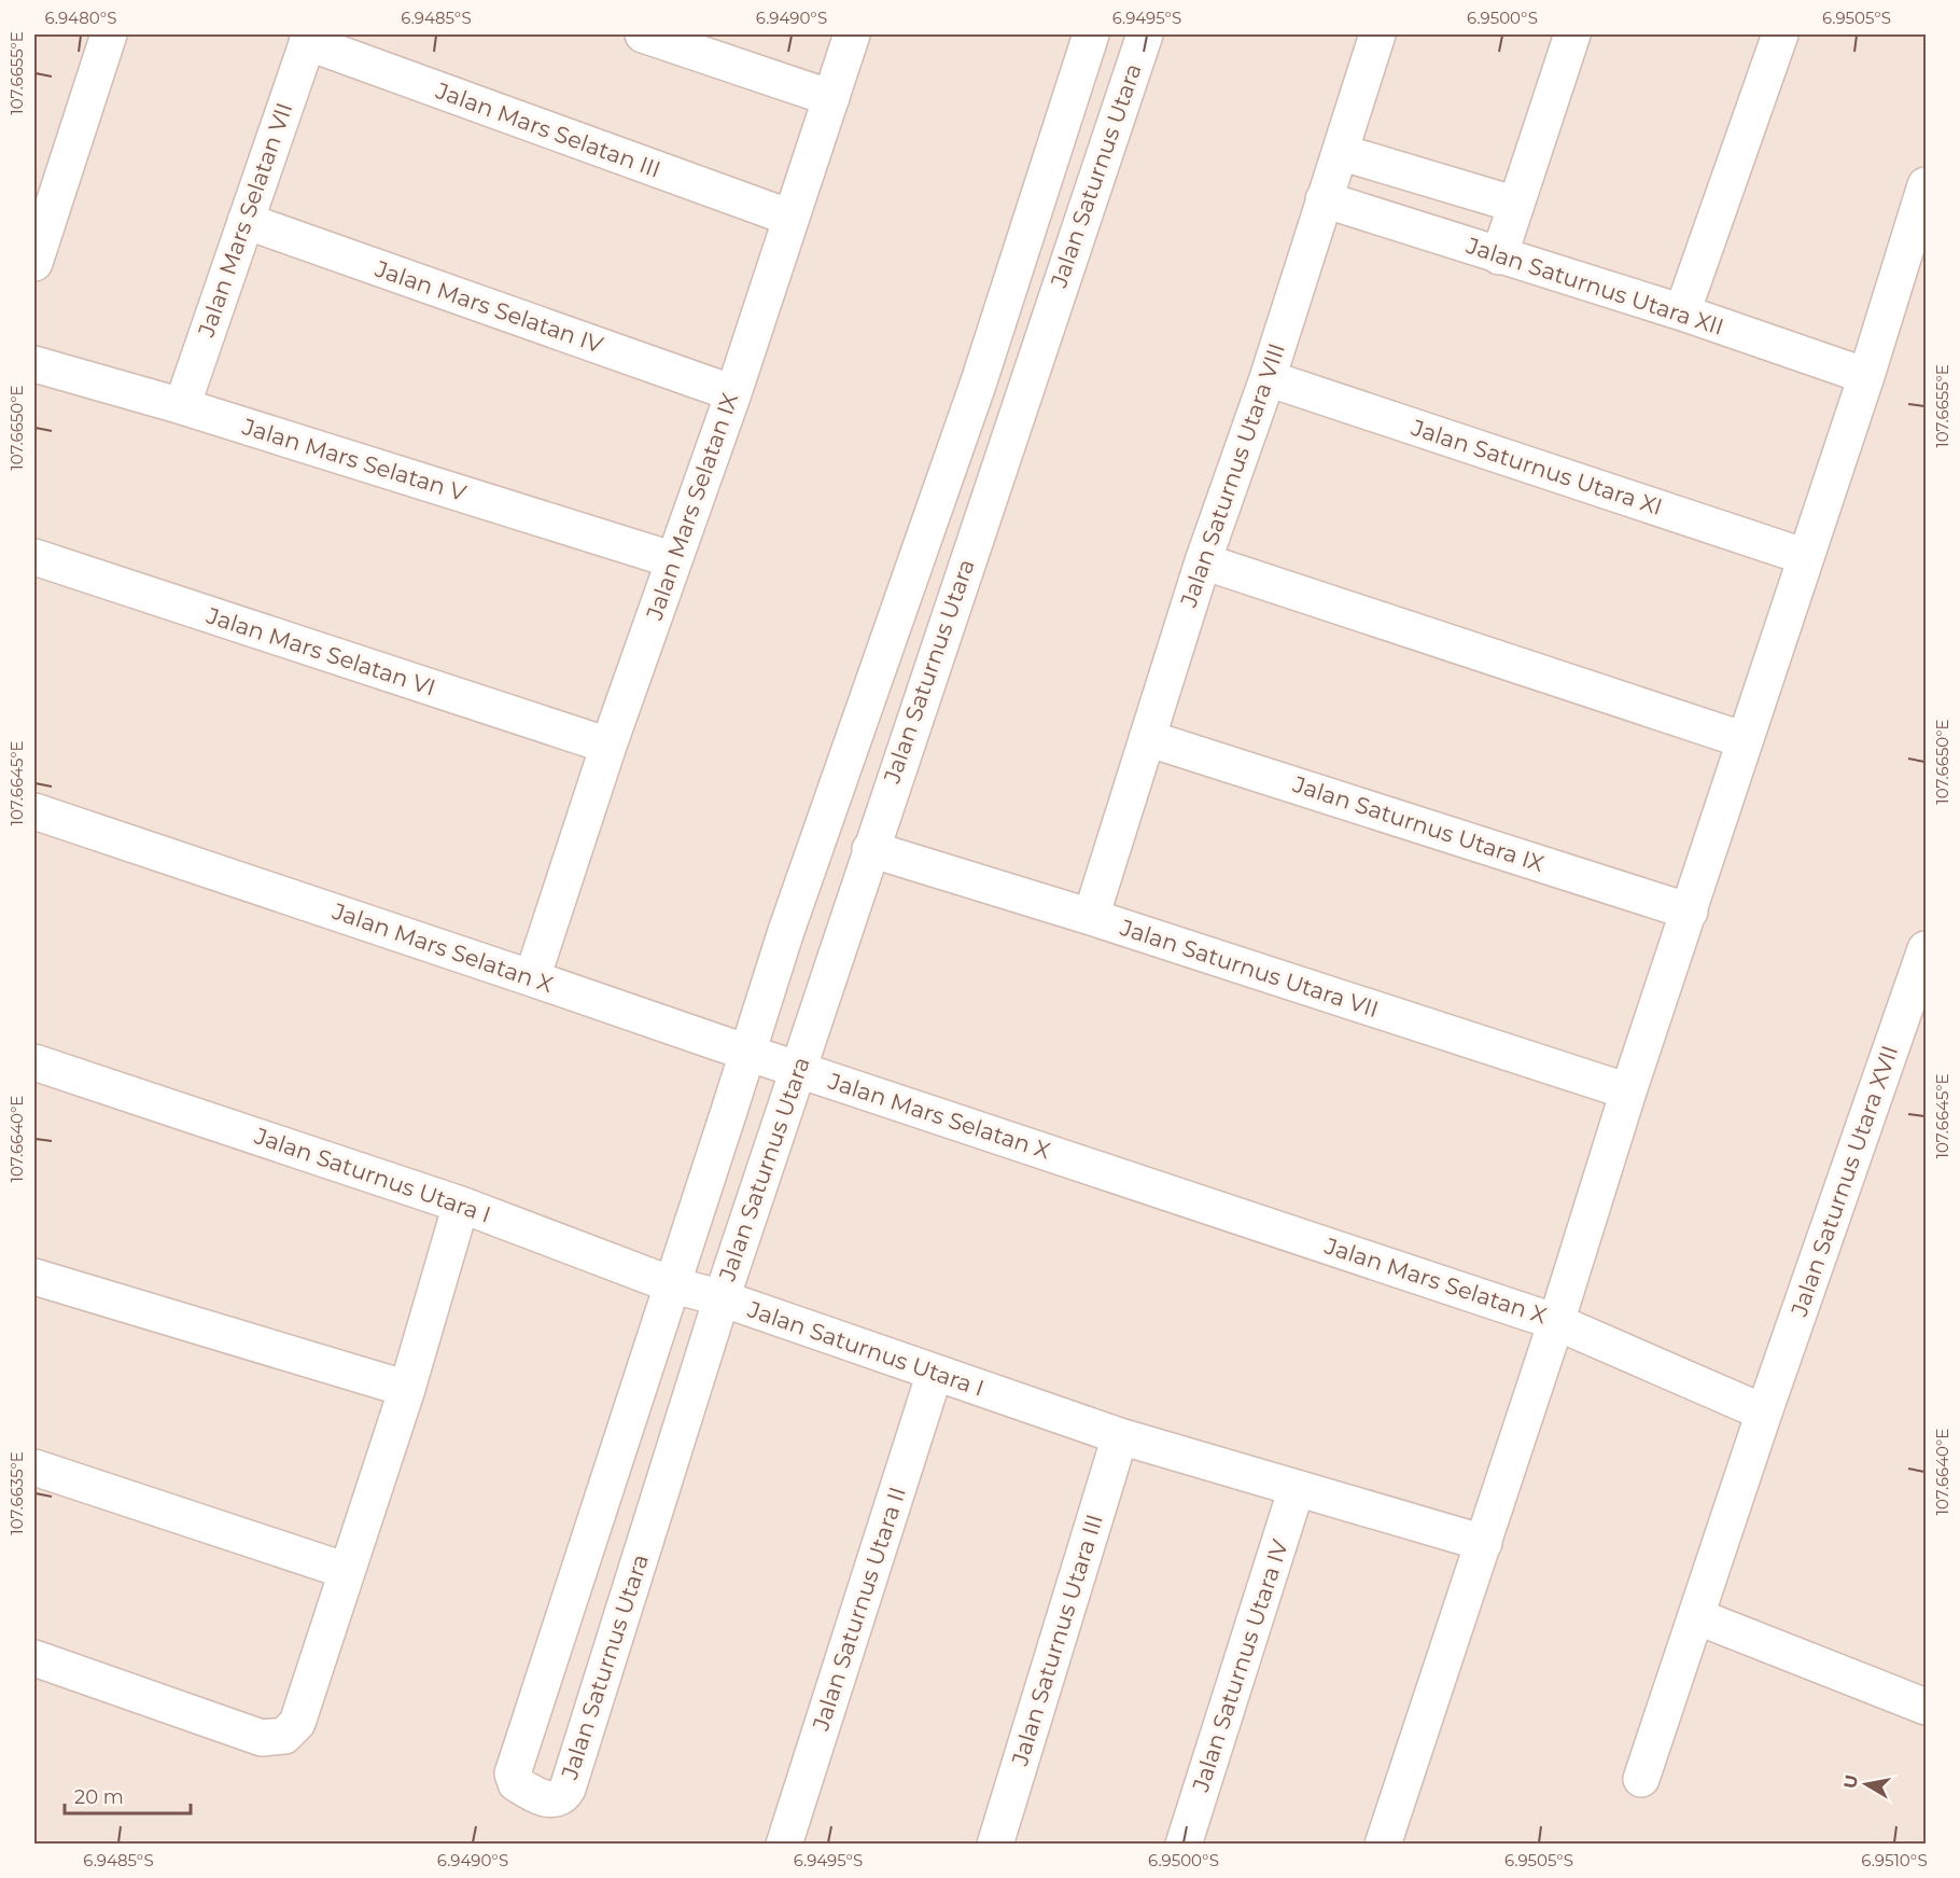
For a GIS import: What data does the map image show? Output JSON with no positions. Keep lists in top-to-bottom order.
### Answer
{
  "streets": {
    "street": [
      "Jalan Mars Selatan III",
      "Jalan Saturnus Utara",
      "Jalan Mars Selatan VII",
      "Jalan Saturnus Utara XII",
      "Jalan Mars Selatan IV",
      "Jalan Mars Selatan V",
      "Jalan Saturnus Utara XI",
      "Jalan Saturnus Utara VIII",
      "Jalan Mars Selatan IX",
      "Jalan Mars Selatan VI",
      "Jalan Saturnus Utara IX",
      "Jalan Mars Selatan X",
      "Jalan Saturnus Utara VII",
      "Jalan Saturnus Utara I",
      "Jalan Saturnus Utara XVII",
      "Jalan Saturnus Utara II",
      "Jalan Saturnus Utara III",
      "Jalan Saturnus Utara IV"
    ]
  },
  "crossings": [
    ["Jalan Mars Selatan III", "Jalan Mars Selatan VII"],
    ["Jalan Mars Selatan III", "Jalan Mars Selatan IX"],
    ["Jalan Saturnus Utara", "Jalan Mars Selatan X"],
    ["Jalan Saturnus Utara", "Jalan Saturnus Utara VII"],
    ["Jalan Saturnus Utara", "Jalan Saturnus Utara I"],
    ["Jalan Mars Selatan VII", "Jalan Mars Selatan IV"],
    ["Jalan Mars Selatan VII", "Jalan Mars Selatan V"],
    ["Jalan Saturnus Utara XII", "Jalan Saturnus Utara VIII"],
    ["Jalan Mars Selatan IV", "Jalan Mars Selatan IX"],
    ["Jalan Mars Selatan V", "Jalan Mars Selatan IX"],
    ["Jalan Saturnus Utara XI", "Jalan Saturnus Utara VIII"],
    ["Jalan Saturnus Utara VIII", "Jalan Saturnus Utara IX"],
    ["Jalan Saturnus Utara VIII", "Jalan Saturnus Utara VII"],
    ["Jalan Mars Selatan IX", "Jalan Mars Selatan VI"],
    ["Jalan Mars Selatan IX", "Jalan Mars Selatan X"],
    ["Jalan Mars Selatan X", "Jalan Saturnus Utara XVII"],
    ["Jalan Saturnus Utara I", "Jalan Saturnus Utara II"],
    ["Jalan Saturnus Utara I", "Jalan Saturnus Utara III"],
    ["Jalan Saturnus Utara I", "Jalan Saturnus Utara IV"]
  ],
  "scale_bar": "20 m",
  "north": "left",
  "coordinates": [
    "6.9480°S",
    "6.9485°S",
    "6.9490°S",
    "6.9495°S",
    "6.9500°S",
    "6.9505°S",
    "107.6655°E",
    "107.6650°E",
    "107.6645°E",
    "107.6640°E",
    "107.6635°E",
    "6.9510°S"
  ]
}
